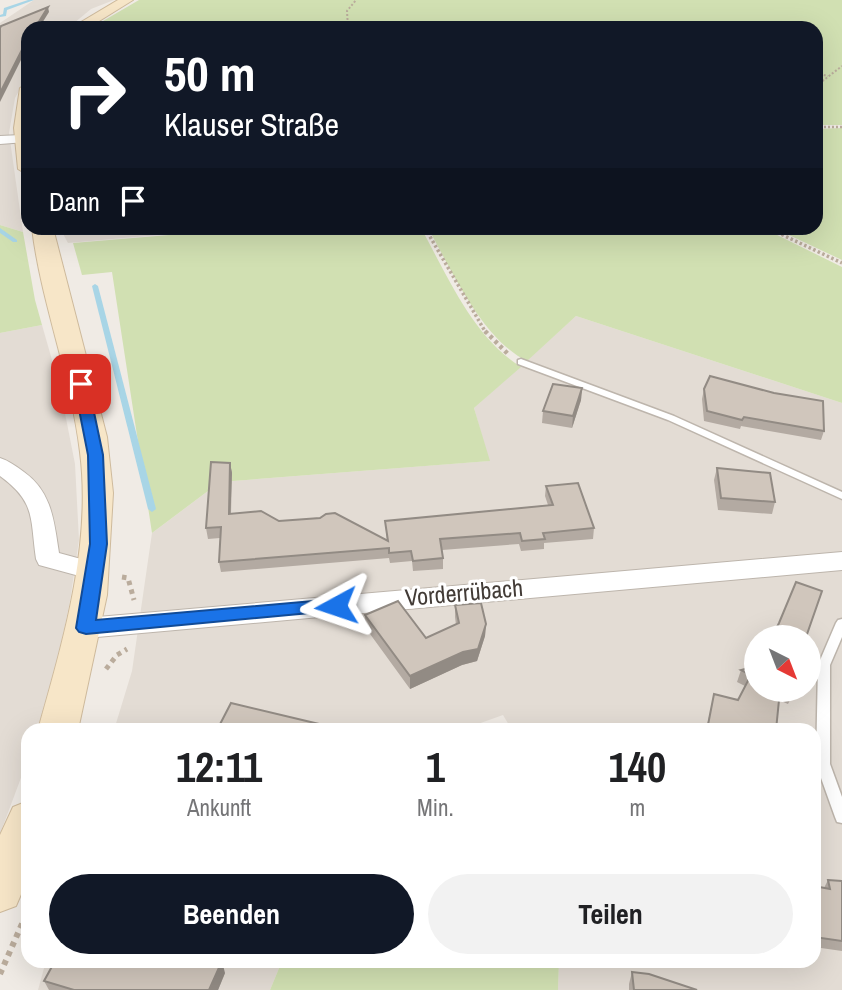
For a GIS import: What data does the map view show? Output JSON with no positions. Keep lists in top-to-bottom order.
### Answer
{
  "streets": {
    "street": ["Vorderrübach"]
  },
  "north": "bottom right",
  "page": {
    "turn": ["50 m", "Klauser Straße"],
    "then": "Dann",
    "eta": [
      "12:11",
      "Ankunft",
      "1",
      "Min.",
      "140",
      "m"
    ],
    "buttons": ["Beenden", "Teilen"]
  }
}
